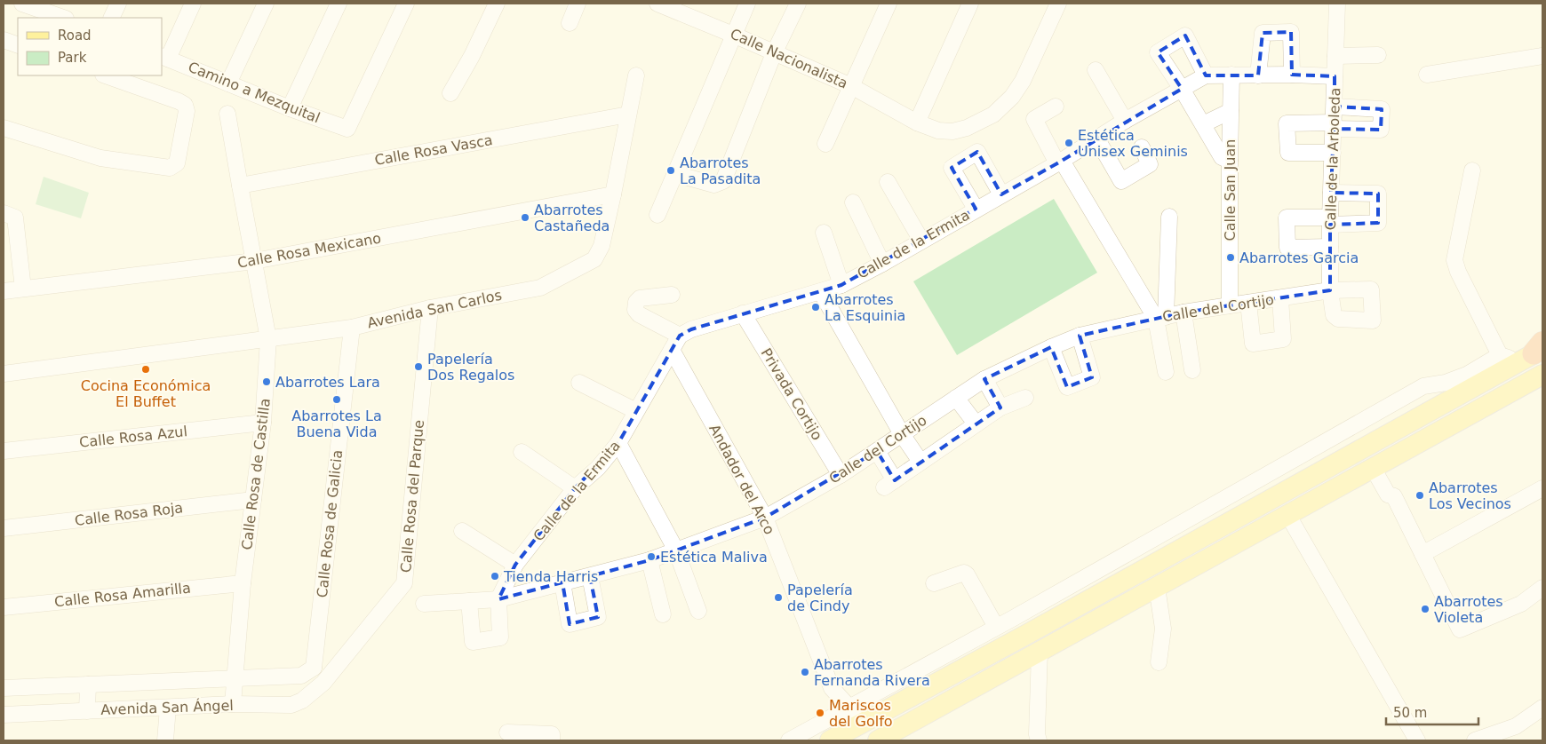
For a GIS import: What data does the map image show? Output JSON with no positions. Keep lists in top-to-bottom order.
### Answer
{
  "streets": {
    "street": [
      "Calle Nacionalista",
      "Camino a Mezquital",
      "Calle Rosa Vasca",
      "Calle de la Arboleda",
      "Calle San Juan",
      "Calle de la Ermita",
      "Calle Rosa Mexicano",
      "Calle del Cortijo",
      "Avenida San Carlos",
      "Privada Cortijo",
      "Calle Rosa Azul",
      "Calle Rosa de Castilla",
      "Andador del Arco",
      "Calle Rosa del Parque",
      "Calle Rosa Roja",
      "Calle Rosa de Galicia",
      "Calle Rosa Amarilla",
      "Avenida San Ángel"
    ]
  },
  "crossings": [
    ["Calle Rosa Vasca", "Calle Rosa de Castilla"],
    ["Calle de la Arboleda", "Calle de la Ermita"],
    ["Calle de la Arboleda", "Calle del Cortijo"],
    ["Calle San Juan", "Calle de la Ermita"],
    ["Calle San Juan", "Calle del Cortijo"],
    ["Calle de la Ermita", "Calle del Cortijo"],
    ["Calle de la Ermita", "Privada Cortijo"],
    ["Calle de la Ermita", "Andador del Arco"],
    ["Calle Rosa Mexicano", "Avenida San Carlos"],
    ["Calle Rosa Mexicano", "Calle Rosa de Castilla"],
    ["Calle del Cortijo", "Privada Cortijo"],
    ["Calle del Cortijo", "Andador del Arco"],
    ["Avenida San Carlos", "Calle Rosa de Castilla"],
    ["Avenida San Carlos", "Calle Rosa del Parque"],
    ["Avenida San Carlos", "Calle Rosa de Galicia"],
    ["Calle Rosa Azul", "Calle Rosa de Castilla"],
    ["Calle Rosa de Castilla", "Calle Rosa Roja"],
    ["Calle Rosa de Castilla", "Calle Rosa Amarilla"],
    ["Calle Rosa de Castilla", "Avenida San Ángel"],
    ["Calle Rosa del Parque", "Avenida San Ángel"],
    ["Calle Rosa de Galicia", "Avenida San Ángel"]
  ],
  "places": [
    "Estética Unisex Geminis",
    "Abarrotes La Pasadita",
    "Abarrotes Castañeda",
    "Abarrotes Garcia",
    "Abarrotes La Esquinia",
    "Papelería Dos Regalos",
    "Cocina Económica El Buffet",
    "Abarrotes Lara",
    "Abarrotes La Buena Vida",
    "Abarrotes Los Vecinos",
    "Estética Maliva",
    "Tienda Harris",
    "Papelería de Cindy",
    "Abarrotes Violeta",
    "Abarrotes Fernanda Rivera",
    "Mariscos del Golfo"
  ],
  "legend": ["Road", "Park"],
  "scale_bar": "50 m"
}
